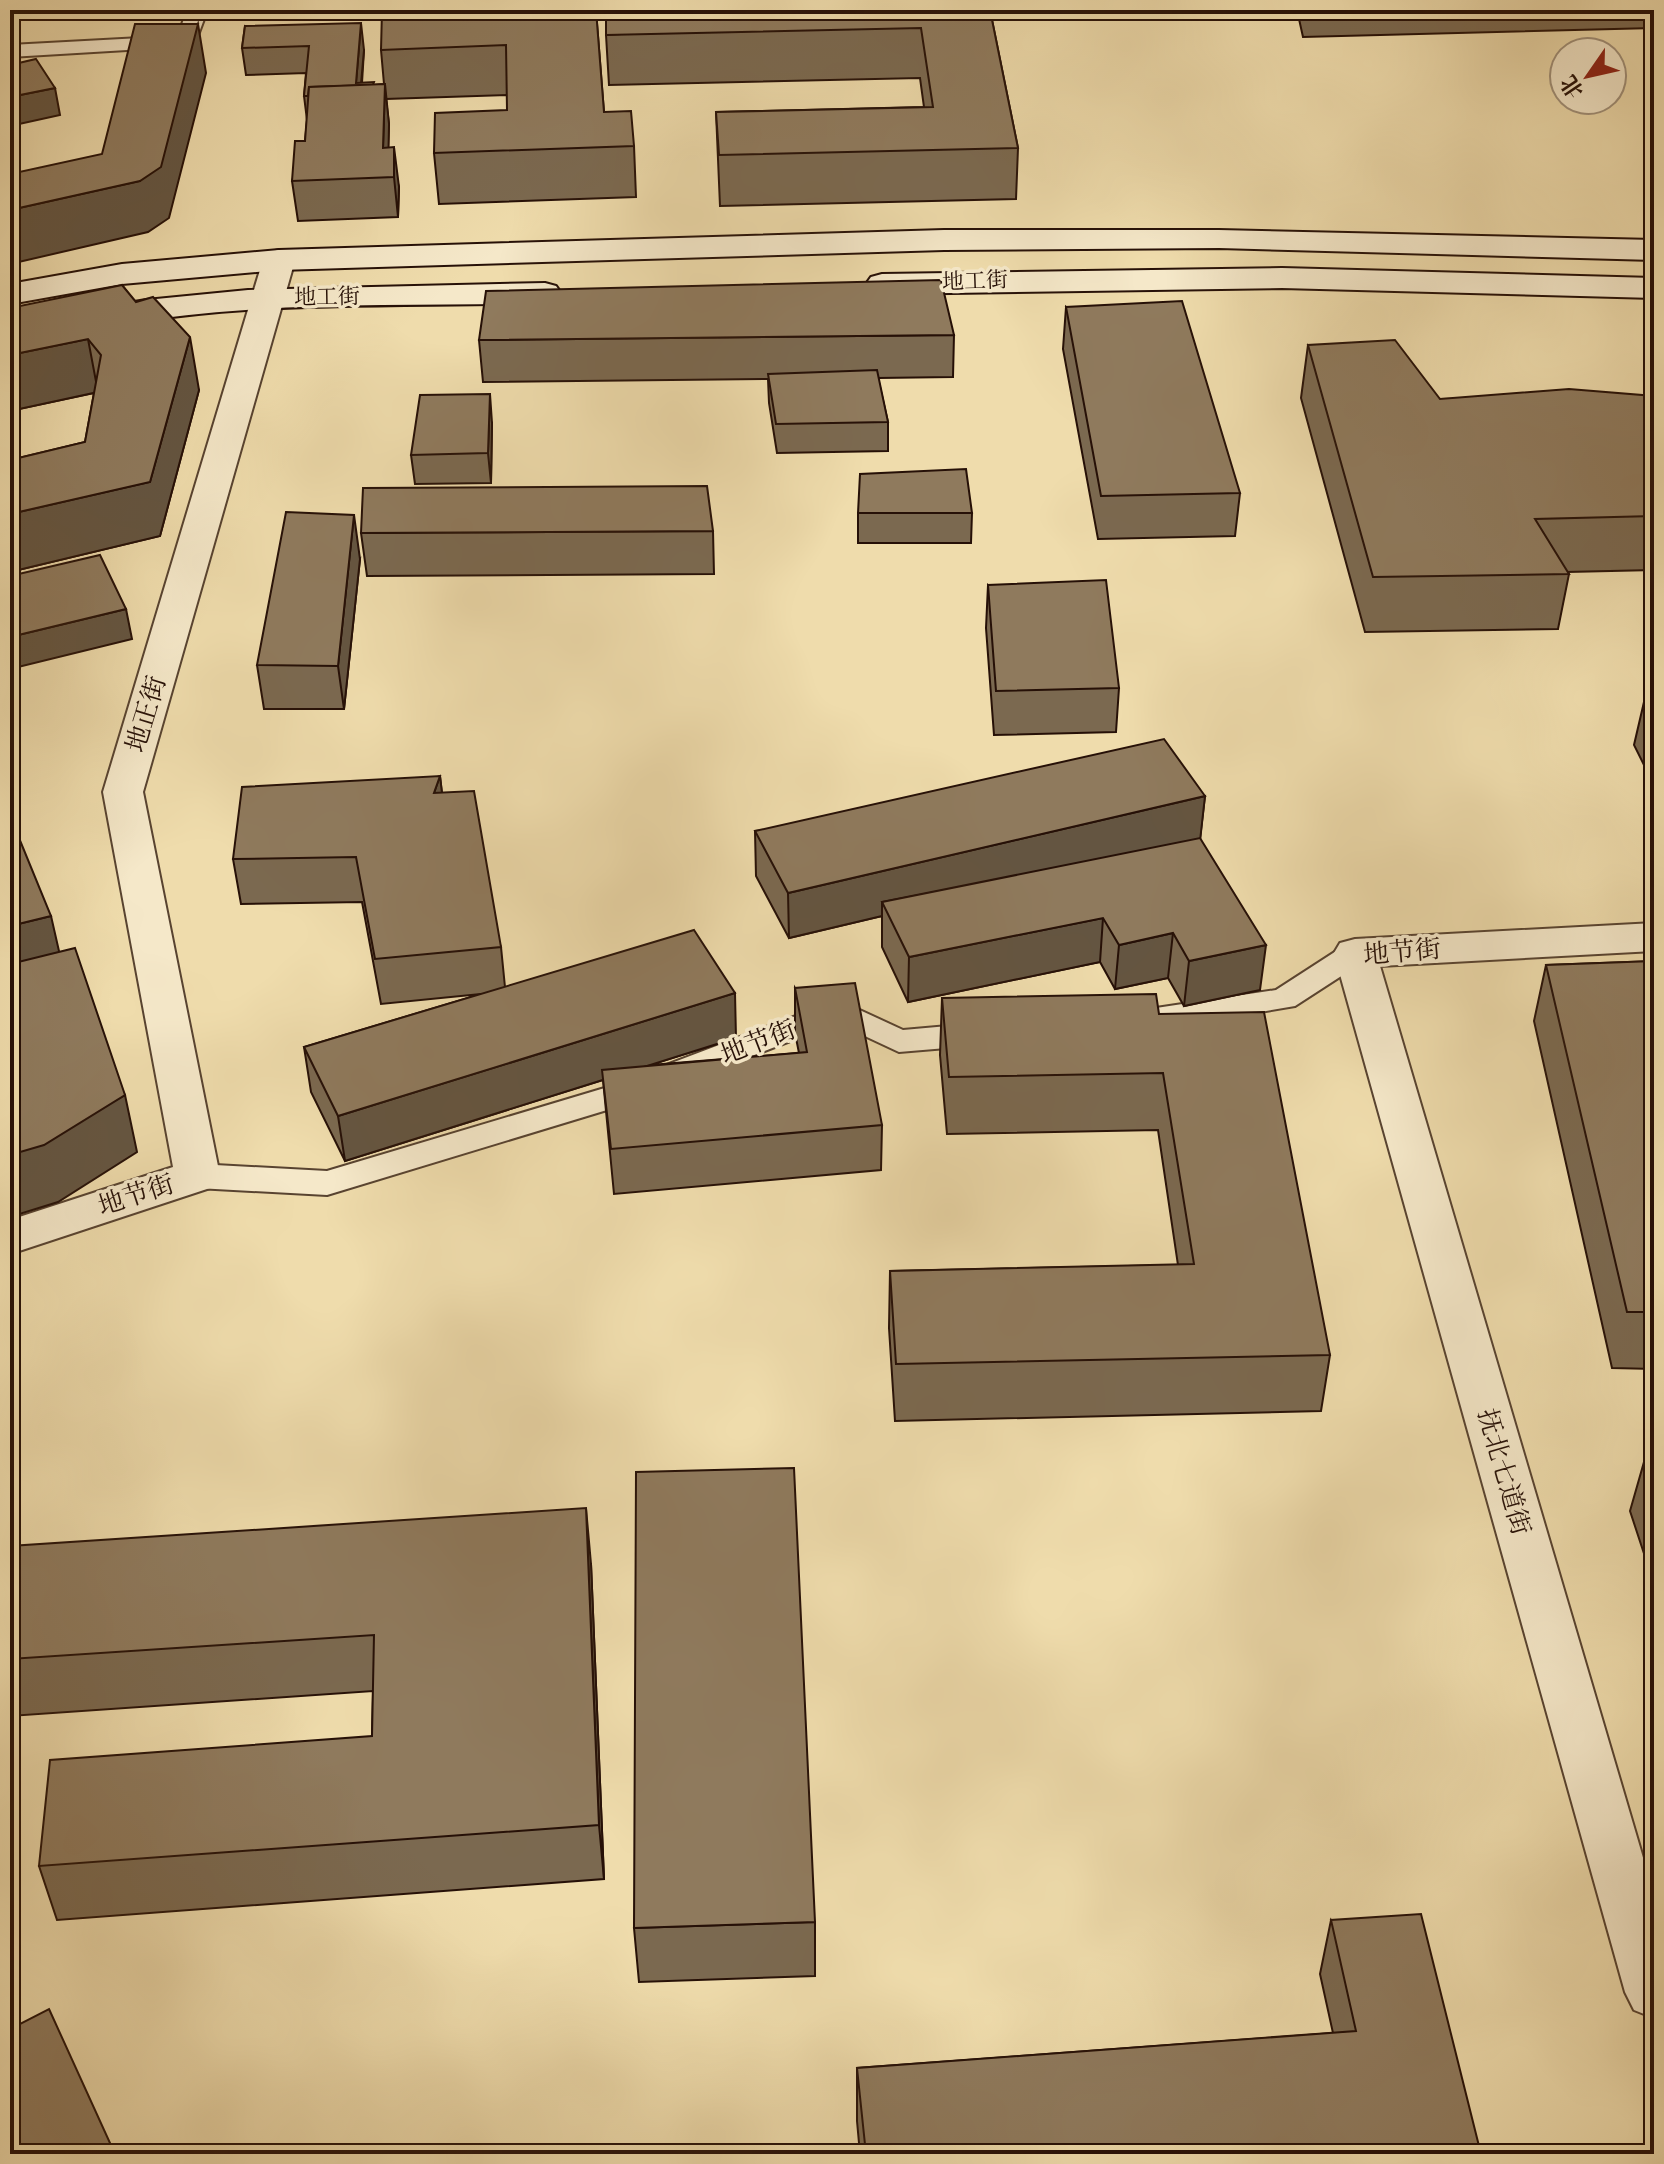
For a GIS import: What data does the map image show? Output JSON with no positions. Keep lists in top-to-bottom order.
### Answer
{
  "streets": {
    "main road": [
      "地工街",
      "地正街",
      "地节街",
      "抚北七道街"
    ]
  },
  "crossings": [
    ["地工街", "地正街"],
    ["地正街", "地节街"],
    ["地节街", "抚北七道街"]
  ],
  "north": "bottom left"
}
